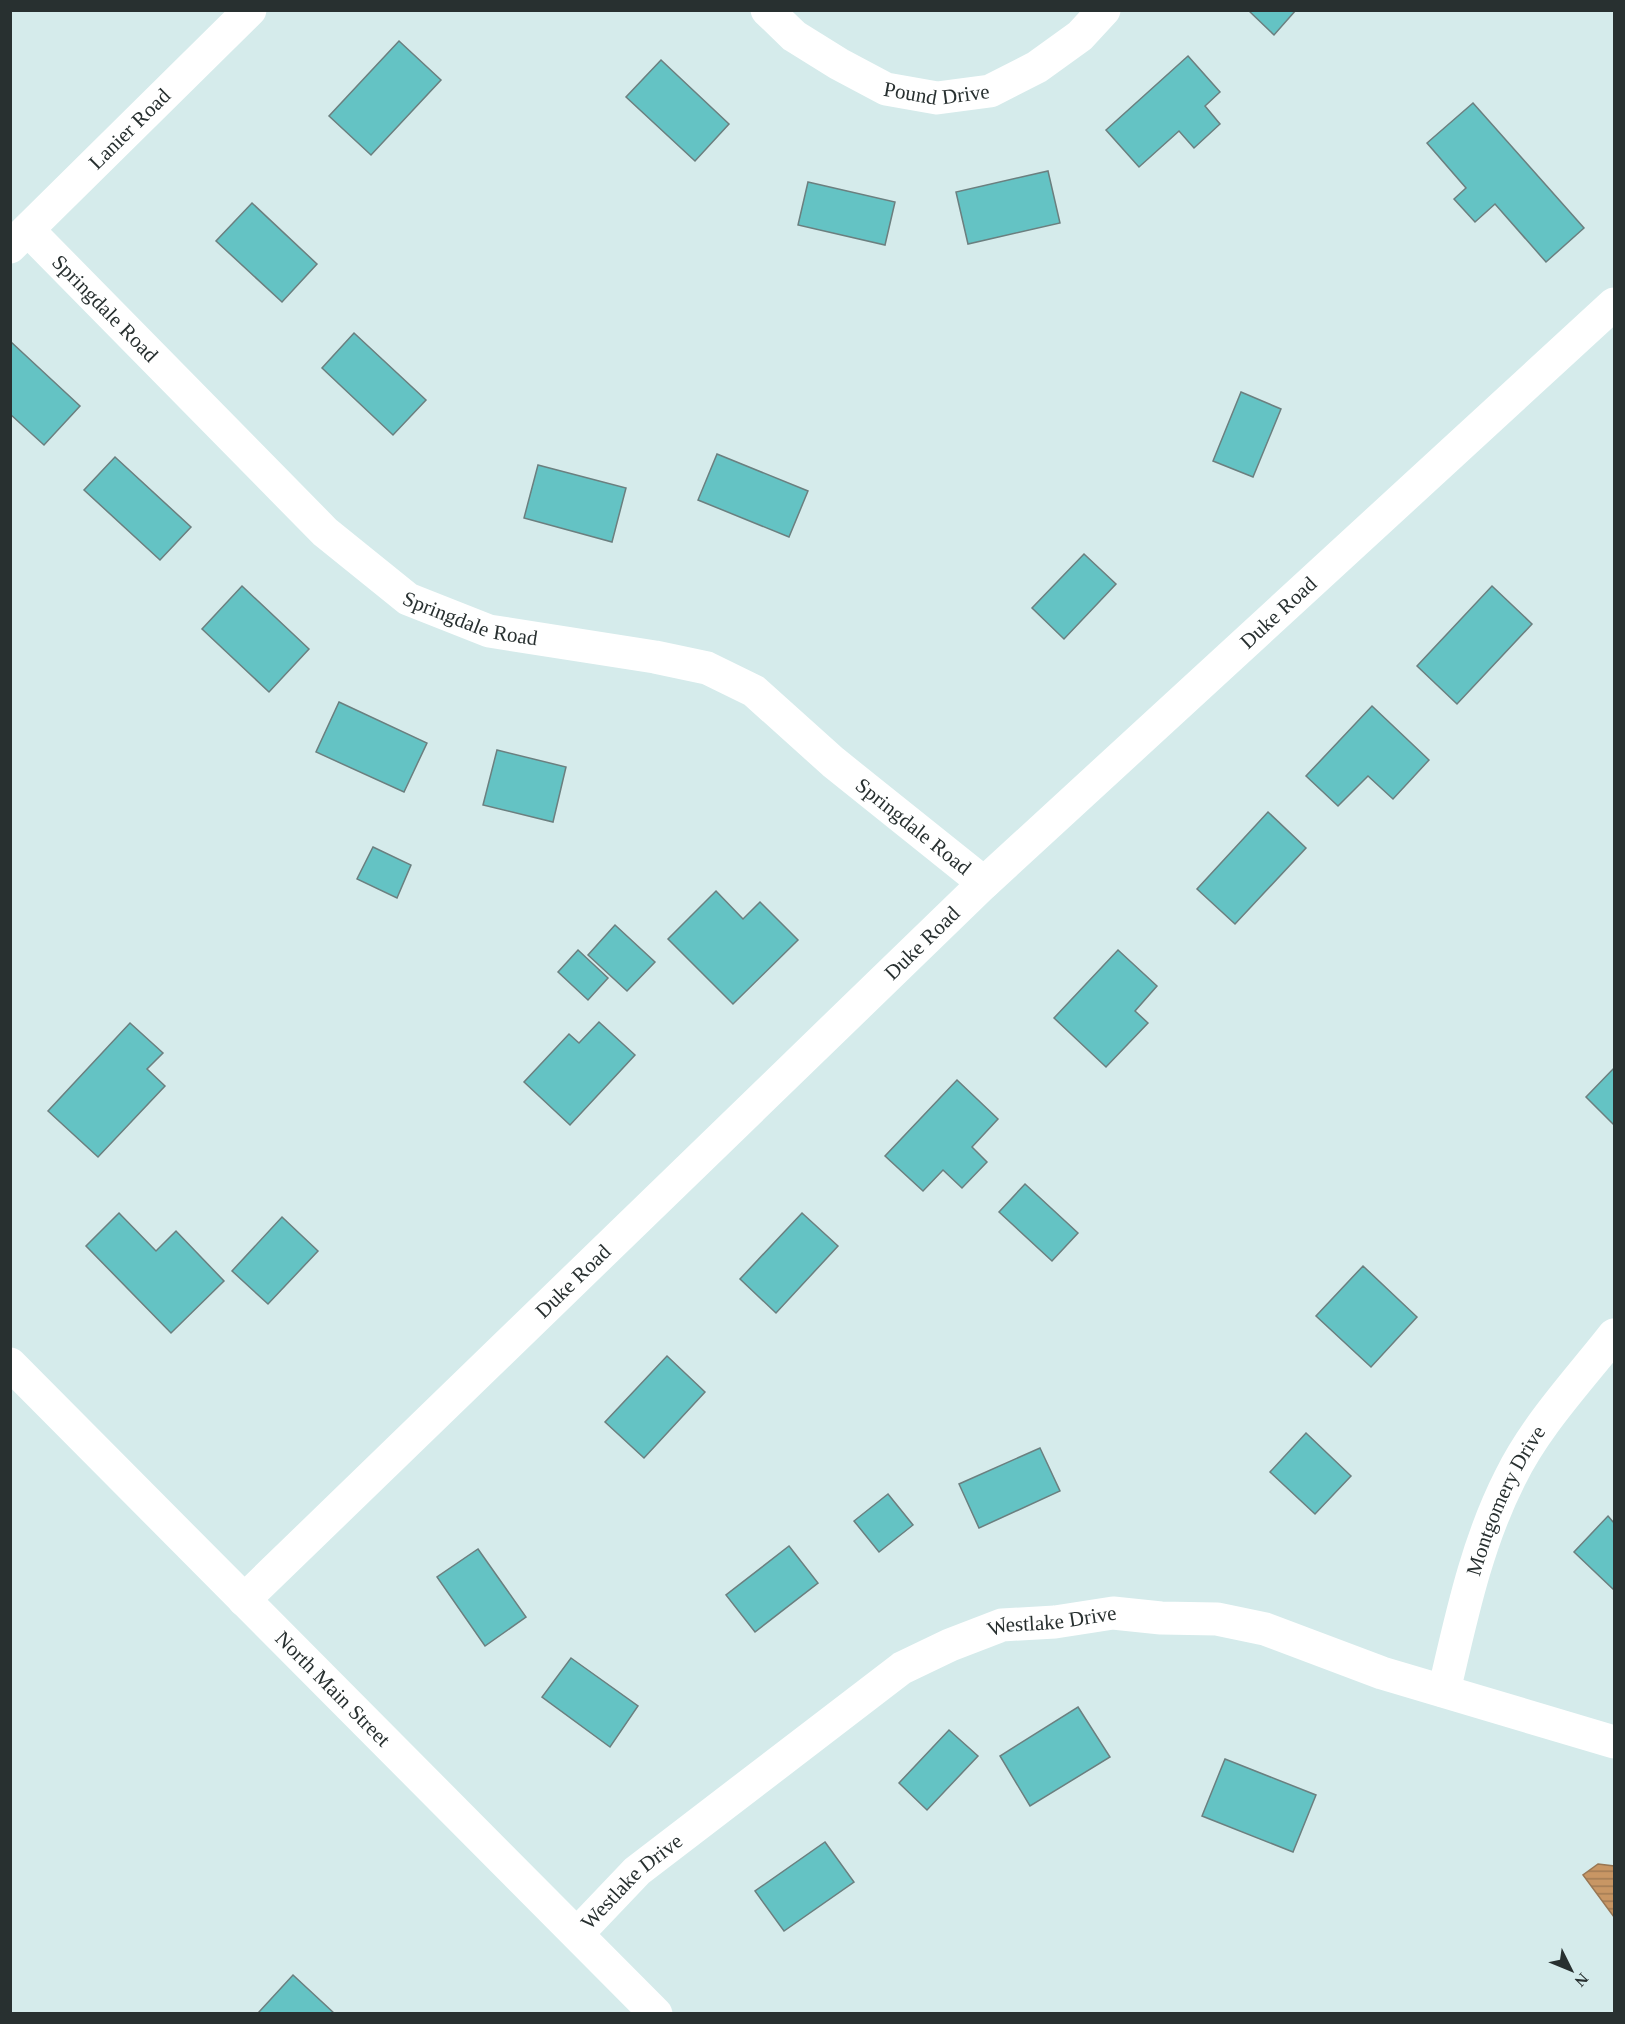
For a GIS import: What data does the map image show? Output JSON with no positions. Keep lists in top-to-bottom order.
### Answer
{
  "streets": {
    "street": [
      "Pound Drive",
      "Lanier Road",
      "Springdale Road",
      "Duke Road",
      "Montgomery Drive",
      "Westlake Drive",
      "North Main Street"
    ]
  },
  "crossings": [
    ["Lanier Road", "Springdale Road"],
    ["Springdale Road", "Duke Road"],
    ["Duke Road", "North Main Street"],
    ["Montgomery Drive", "Westlake Drive"],
    ["Westlake Drive", "North Main Street"]
  ],
  "north": "bottom right"
}
